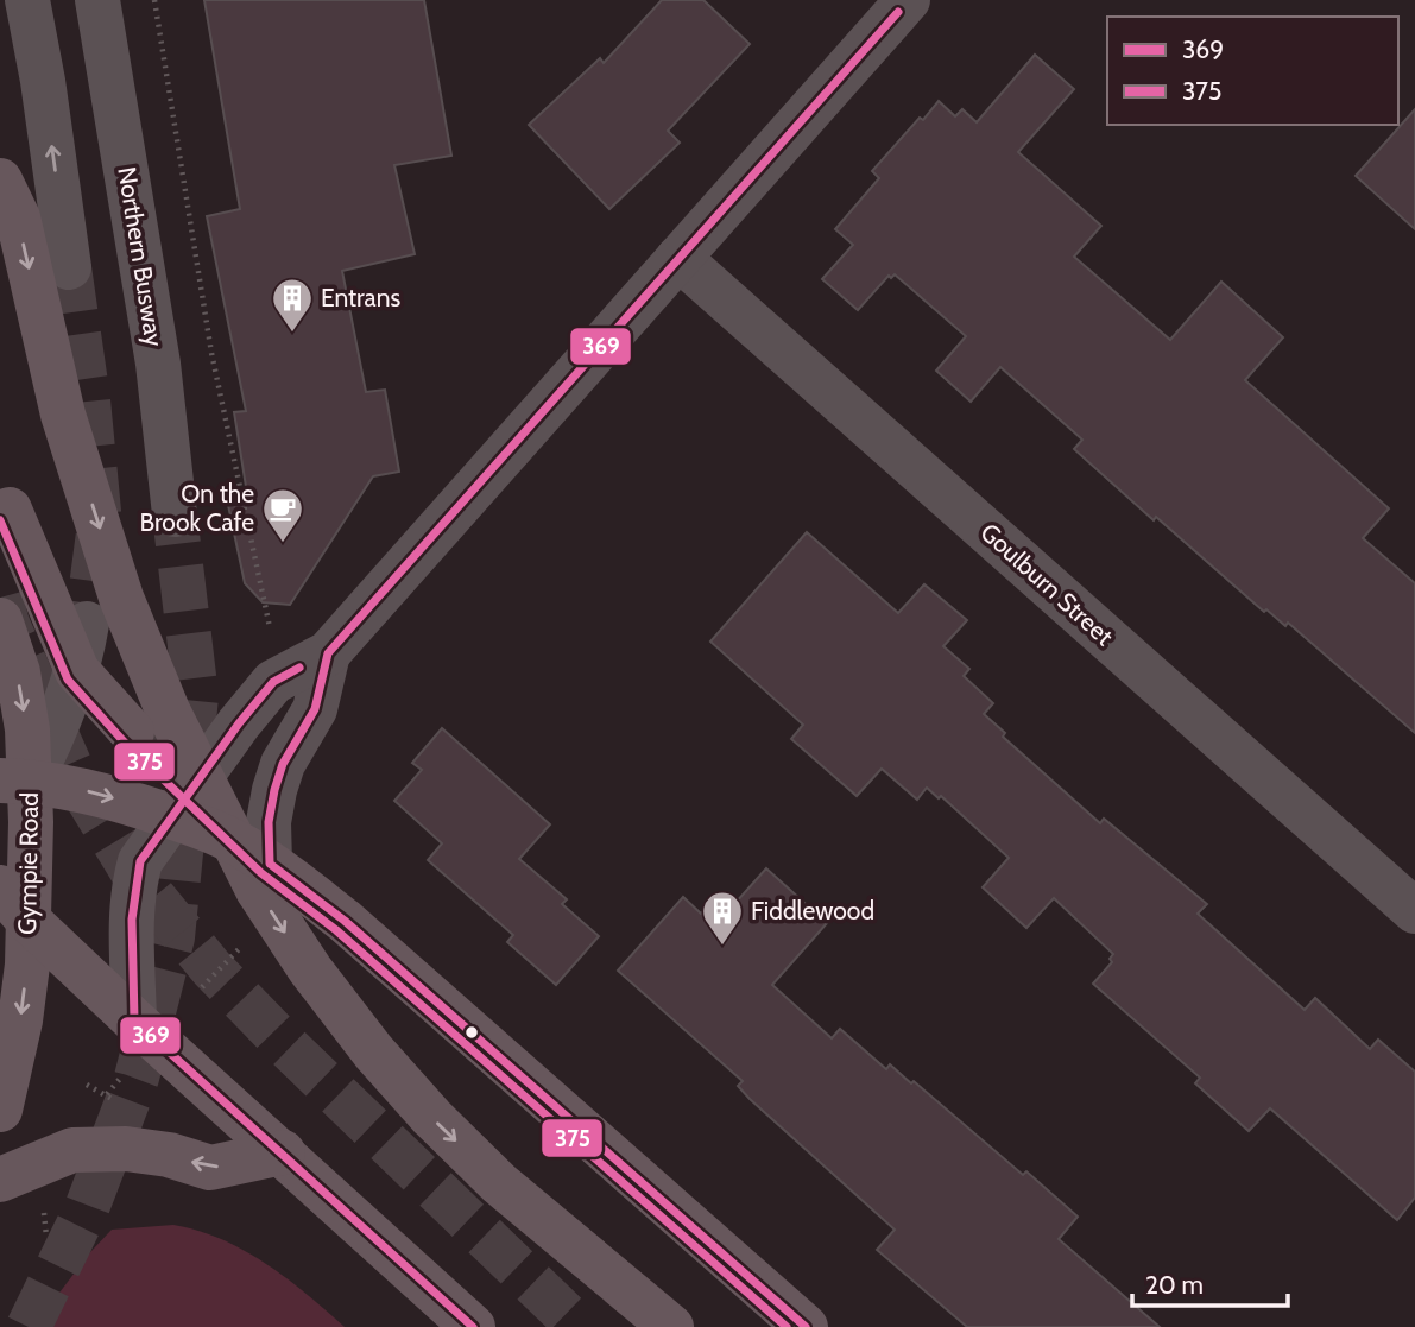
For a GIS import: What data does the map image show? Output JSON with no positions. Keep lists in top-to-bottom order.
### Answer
{
  "streets": {
    "highway": ["Gympie Road"],
    "street": ["Northern Busway", "Goulburn Street"]
  },
  "one_way": ["Gympie Road"],
  "places": {
    "building": ["Entrans", "Fiddlewood"],
    "cafe": ["On the Brook Cafe"]
  },
  "lines": ["transit line 369", "transit line 375"],
  "legend": ["369", "375"],
  "scale_bar": "20 m"
}
